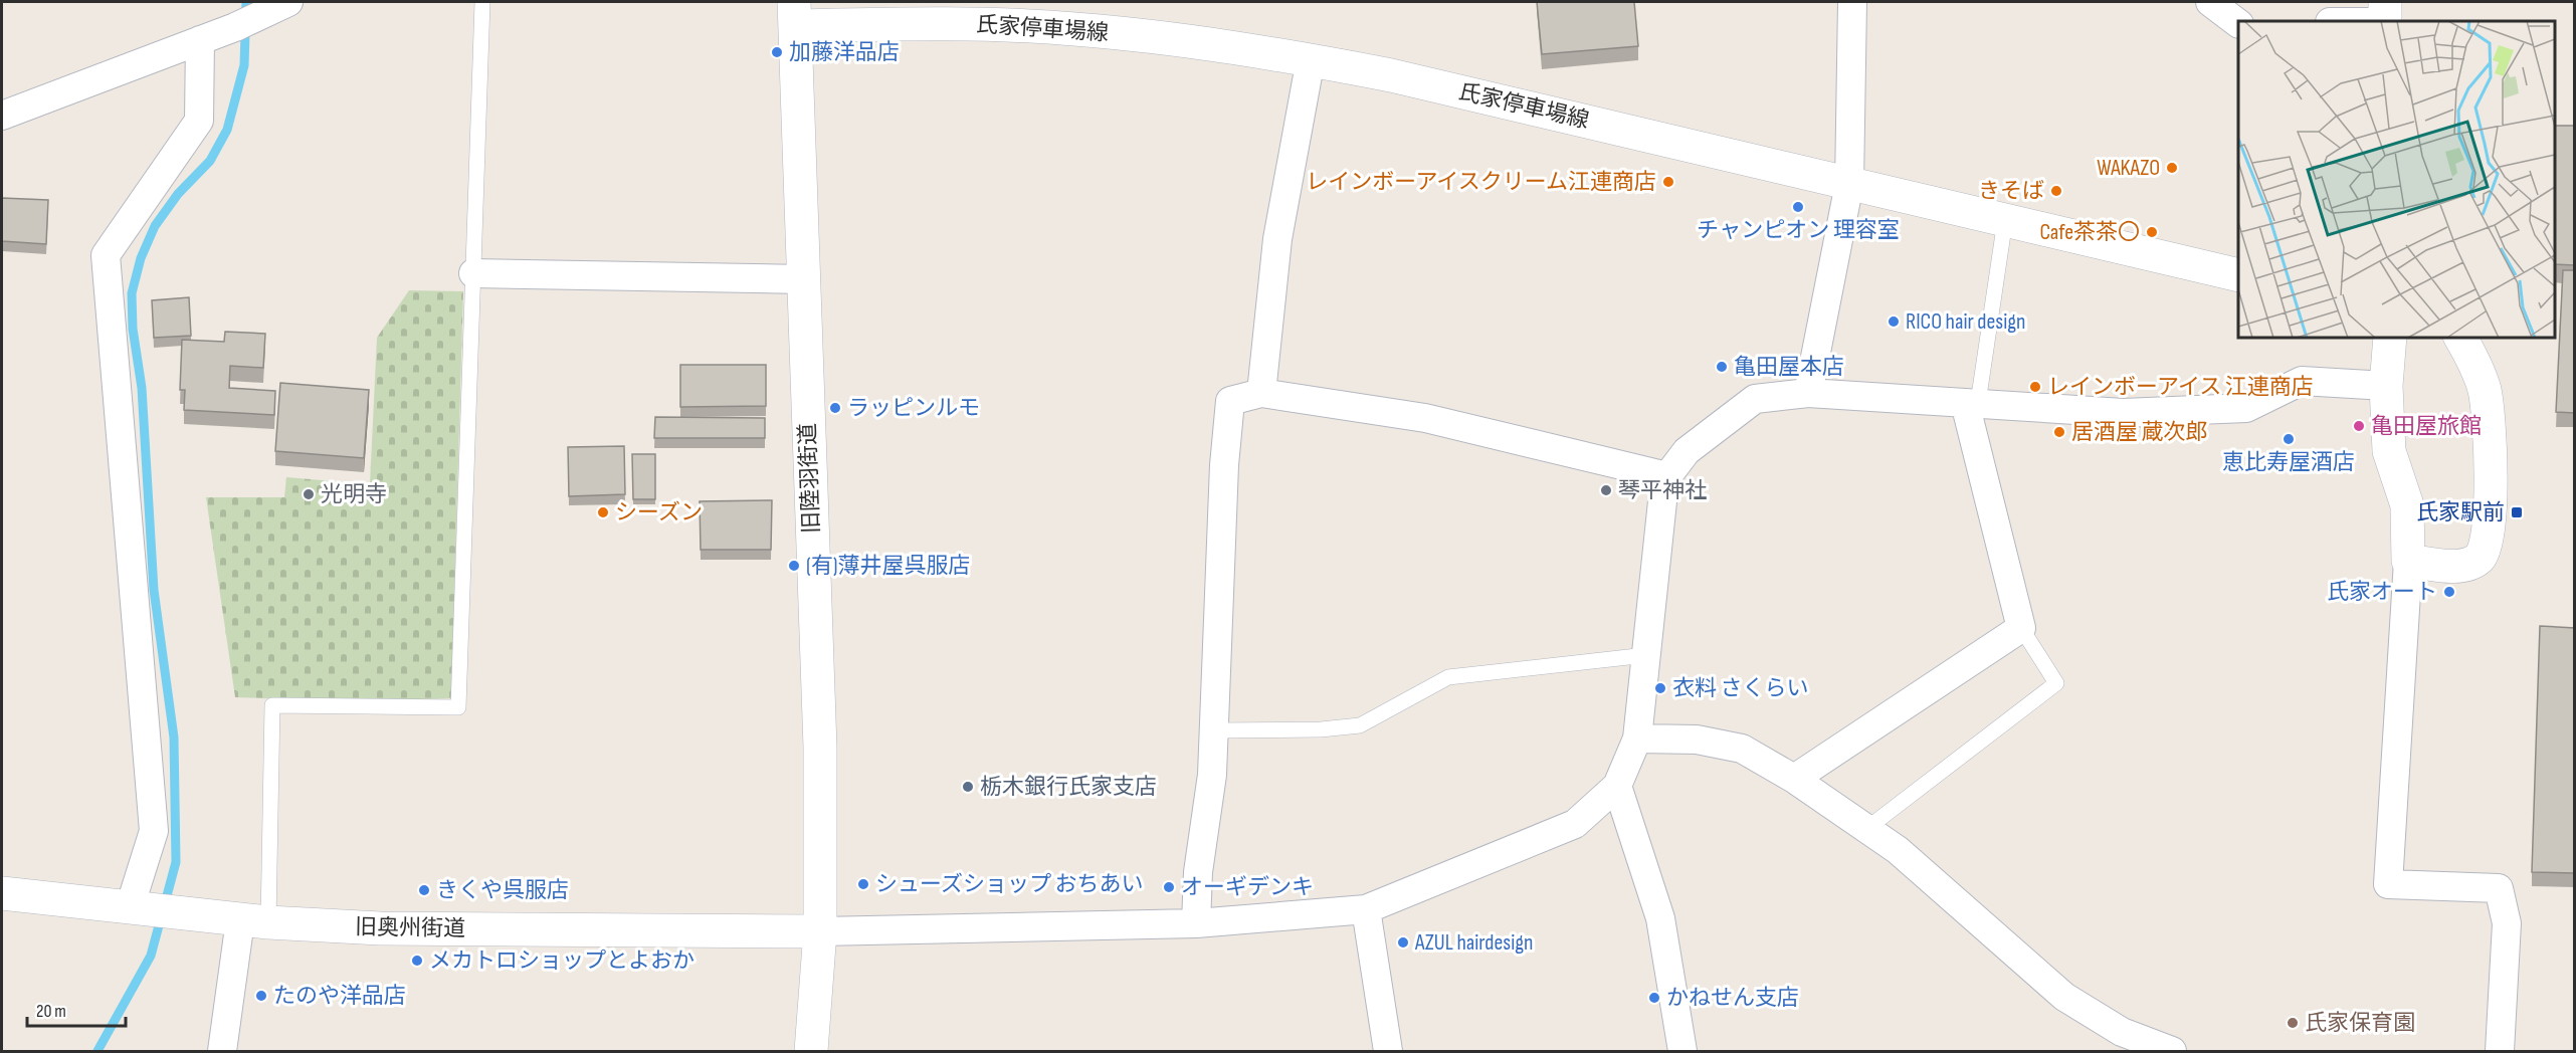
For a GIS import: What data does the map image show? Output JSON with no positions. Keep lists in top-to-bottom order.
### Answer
{
  "streets": {
    "main road": ["氏家停車場線", "旧陸羽街道", "旧奥州街道"]
  },
  "crossings": [
    ["氏家停車場線", "旧陸羽街道"],
    ["旧陸羽街道", "旧奥州街道"]
  ],
  "places": {
    "other": [
      "加藤洋品店",
      "WAKAZO",
      "レインボーアイスクリーム江連商店",
      "きそば",
      "チャンピオン 理容室",
      "Cafe茶茶〇",
      "RICO hair design",
      "亀田屋本店",
      "レインボーアイス 江連商店",
      "ラッピンルモ",
      "亀田屋旅館",
      "居酒屋 蔵次郎",
      "恵比寿屋酒店",
      "琴平神社",
      "光明寺",
      "シーズン",
      "(有)薄井屋呉服店",
      "氏家オート",
      "衣料 さくらい",
      "栃木銀行氏家支店",
      "シューズショップ おちあい",
      "オーギデンキ",
      "きくや呉服店",
      "AZUL hairdesign",
      "メカトロショップとよおか",
      "たのや洋品店",
      "かねせん支店",
      "氏家保育園"
    ],
    "transit": ["氏家駅前"]
  },
  "scale_bar": "20 m"
}
